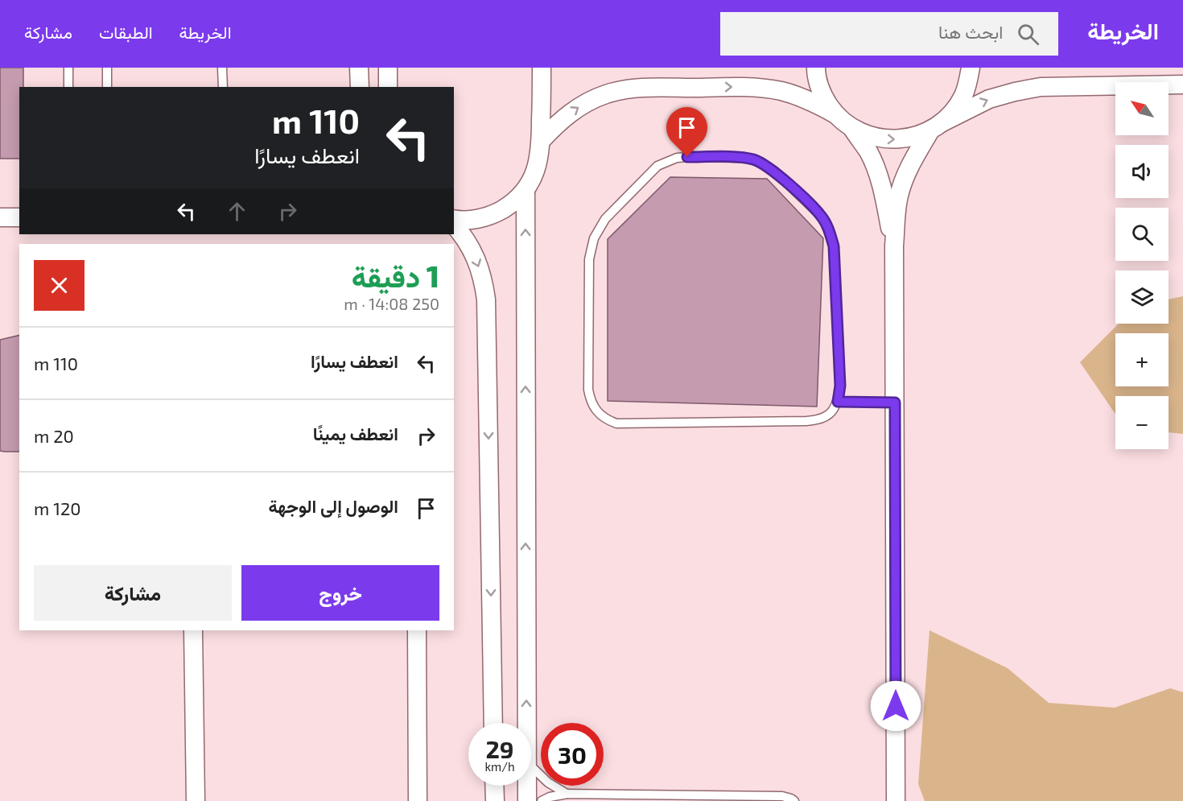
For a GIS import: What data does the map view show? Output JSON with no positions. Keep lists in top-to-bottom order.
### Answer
{
  "north": "top left",
  "page": {
    "header": "الخريطة",
    "search": "ابحث هنا",
    "nav": ["الخريطة", "الطبقات", "مشاركة"],
    "map_buttons": ["+", "−"],
    "turn": ["110 m", "انعطف يسارًا"],
    "heading": ["1 دقيقة", "250 m · 14:08"],
    "list": [
      {
        "name": "انعطف يسارًا",
        "value": "110 m"
      },
      {
        "name": "انعطف يمينًا",
        "value": "20 m"
      },
      {
        "name": "الوصول إلى الوجهة",
        "value": "120 m"
      }
    ],
    "buttons": ["خروج", "مشاركة"],
    "speed": "29 km/h",
    "limit": "30"
  }
}
